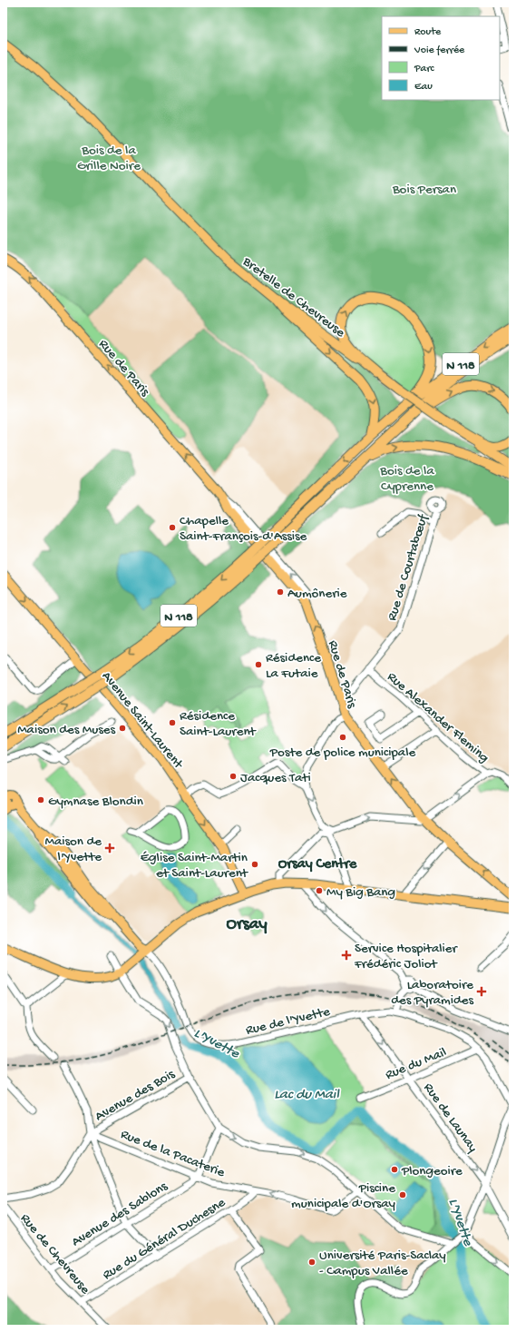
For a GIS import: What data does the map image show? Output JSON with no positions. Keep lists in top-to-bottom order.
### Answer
{
  "streets": {
    "highway": ["N 118"],
    "main road": ["Bretelle de Chevreuse", "Rue de Paris", "Avenue Saint-Laurent"],
    "street": [
      "Rue de Courtabœuf",
      "Rue Alexander Fleming",
      "Rue de l'Yvette",
      "Rue du Mail",
      "Avenue des Bois",
      "Rue de Launay",
      "Rue de la Pacaterie",
      "Avenue des Sablons",
      "Rue du Général Duchesne",
      "Rue de Chevreuse"
    ]
  },
  "crossings": [
    ["Rue de Courtabœuf", "Rue Alexander Fleming"],
    ["Rue de l'Yvette", "Rue du Mail"],
    ["Rue de l'Yvette", "Rue de Launay"],
    ["Rue du Mail", "Rue de Launay"],
    ["Avenue des Bois", "Rue de la Pacaterie"],
    ["Rue de la Pacaterie", "Avenue des Sablons"],
    ["Rue de la Pacaterie", "Rue du Général Duchesne"],
    ["Avenue des Sablons", "Rue de Chevreuse"],
    ["Rue du Général Duchesne", "Rue de Chevreuse"]
  ],
  "one_way": [
    "Rue de Paris",
    "Avenue Saint-Laurent",
    "Rue de Launay",
    "Rue de la Pacaterie"
  ],
  "districts": ["Orsay Centre", "Orsay"],
  "water": ["L'Yvette", "Lac du Mail"],
  "parks": ["Bois de la Grille Noire", "Bois Persan", "Bois de la Cyprenne"],
  "places": {
    "other": [
      "Chapelle Saint-François-d'Assise",
      "Aumônerie",
      "Résidence La Futaie",
      "Résidence Saint-Laurent",
      "Maison des Muses",
      "Poste de police municipale",
      "Jacques Tati",
      "Gymnase Blondin",
      "Église Saint-Martin et Saint-Laurent",
      "My Big Bang",
      "Plongeoire",
      "Piscine municipale d'Orsay",
      "Université Paris-Saclay - Campus Vallée"
    ],
    "health": ["Maison de l'Yvette", "Service Hospitalier Frédéric Joliot", "Laboratoire des Pyramides"]
  },
  "legend": [
    "Route",
    "Voie ferrée",
    "Parc",
    "Eau"
  ]
}
